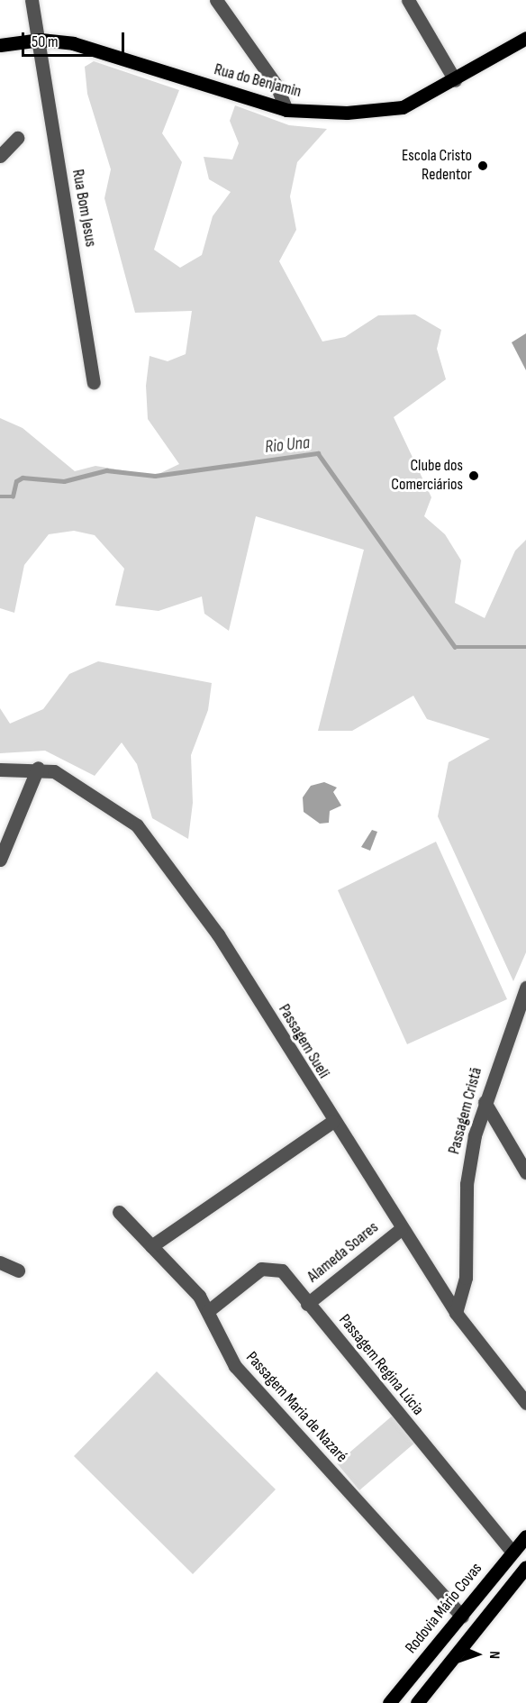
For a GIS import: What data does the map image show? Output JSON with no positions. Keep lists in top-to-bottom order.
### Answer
{
  "streets": {
    "main road": ["Rua do Benjamin", "Rodovia Mário Covas"],
    "street": [
      "Rua Bom Jesus",
      "Passagem Sueli",
      "Passagem Cristã",
      "Alameda Soares",
      "Passagem Regina Lúcia",
      "Passagem Maria de Nazaré"
    ]
  },
  "crossings": [
    ["Rua do Benjamin", "Rua Bom Jesus"],
    ["Passagem Sueli", "Passagem Cristã"],
    ["Passagem Sueli", "Alameda Soares"],
    ["Alameda Soares", "Passagem Regina Lúcia"],
    ["Passagem Regina Lúcia", "Passagem Maria de Nazaré"],
    ["Passagem Regina Lúcia", "Rodovia Mário Covas"],
    ["Passagem Maria de Nazaré", "Rodovia Mário Covas"]
  ],
  "water": ["Rio Una"],
  "places": ["Escola Cristo Redentor", "Clube dos Comerciários"],
  "scale_bar": "50 m",
  "north": "right"
}
